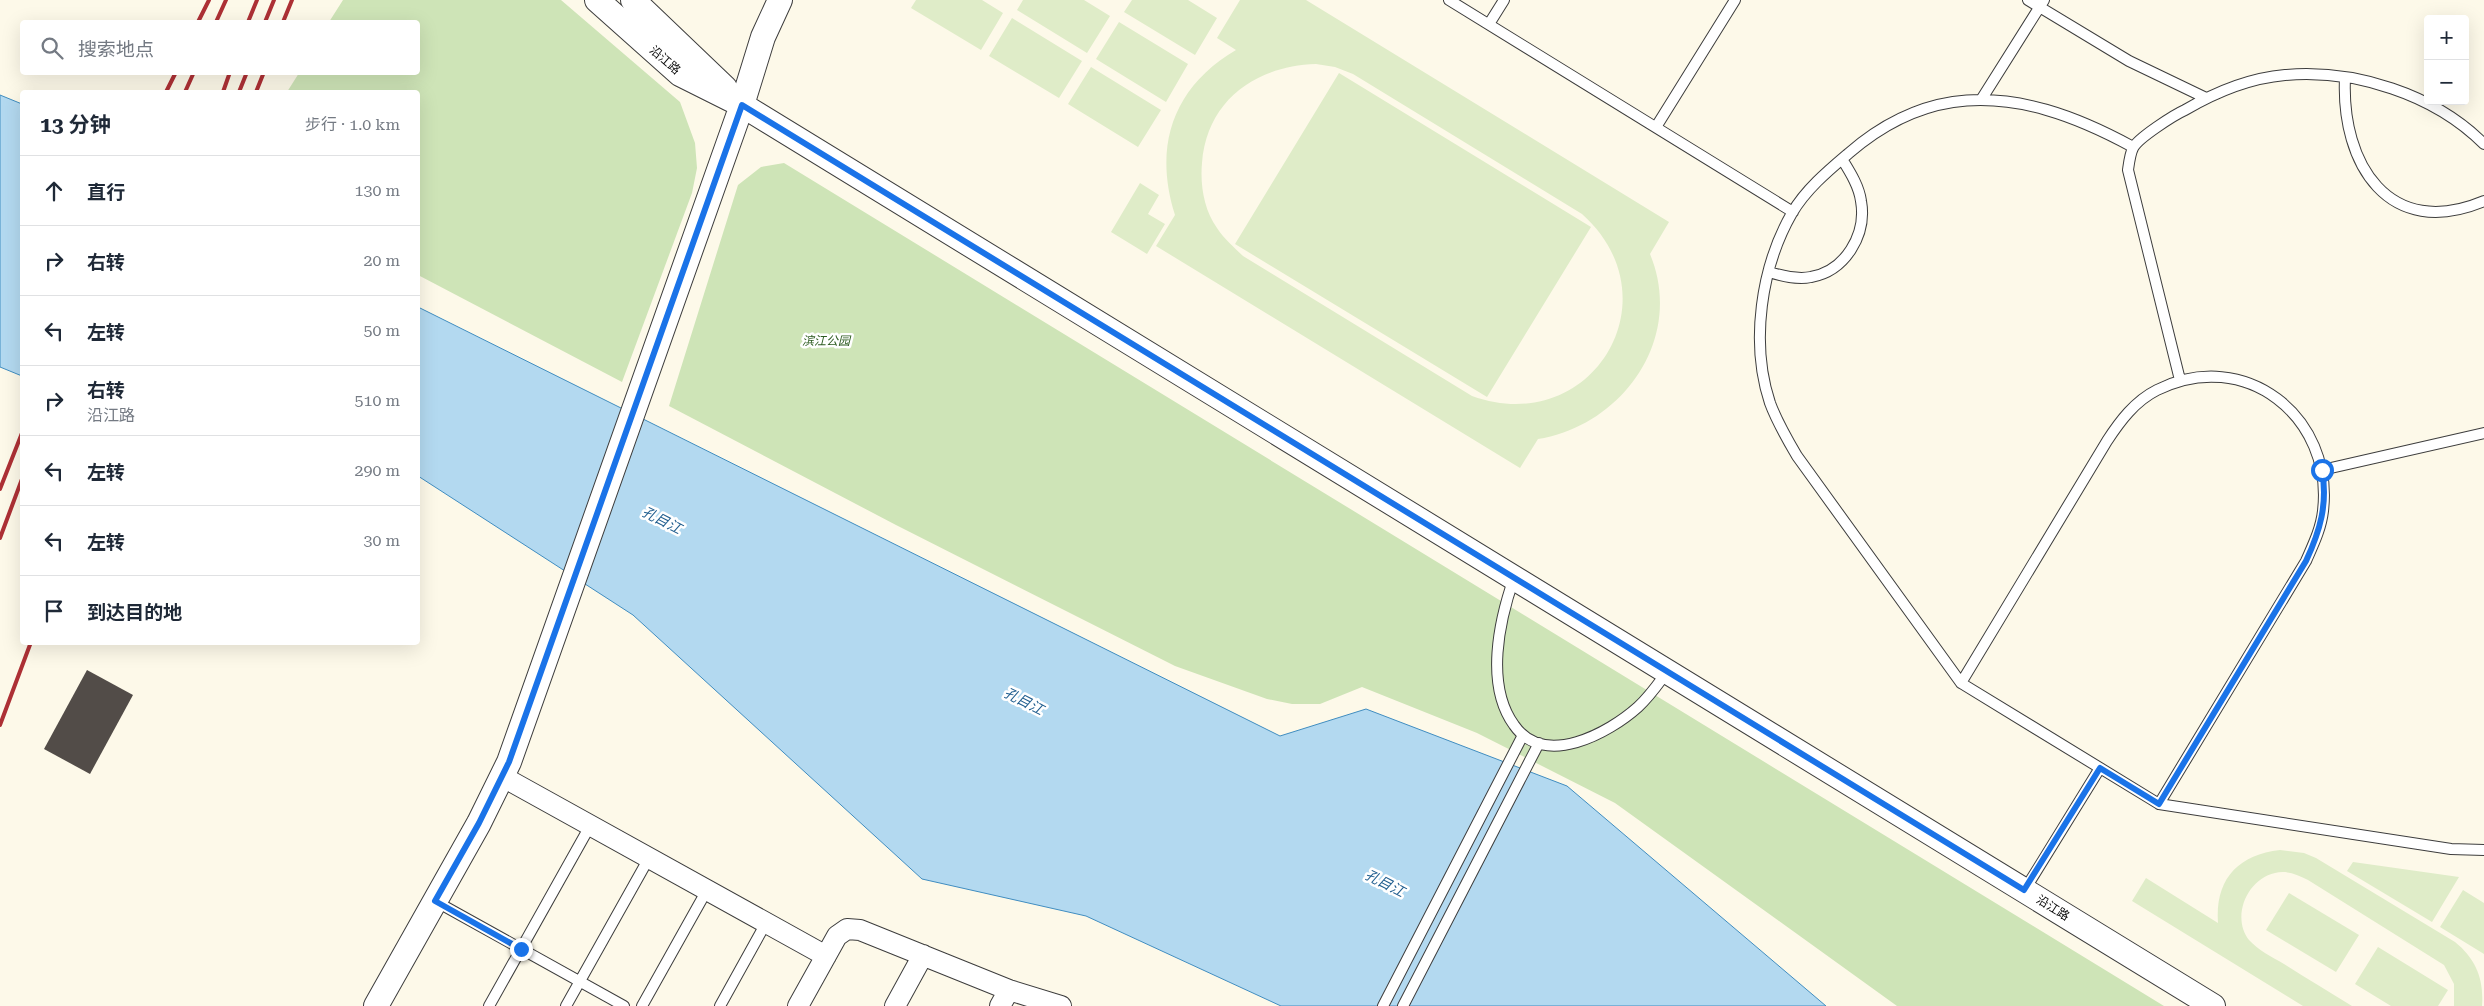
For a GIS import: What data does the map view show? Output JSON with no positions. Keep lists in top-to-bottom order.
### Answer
{
  "streets": {
    "street": ["沿江路"]
  },
  "water": ["孔目江"],
  "parks": ["滨江公园"],
  "page": {
    "map_buttons": ["+", "−"],
    "search": "搜索地点",
    "heading": ["13 分钟", "步行 · 1.0 km"],
    "list": [
      ["直行", "130 m"],
      ["右转", "20 m"],
      ["左转", "50 m"],
      ["右转", "沿江路", "510 m"],
      ["左转", "290 m"],
      ["左转", "30 m"],
      "到达目的地"
    ]
  }
}
